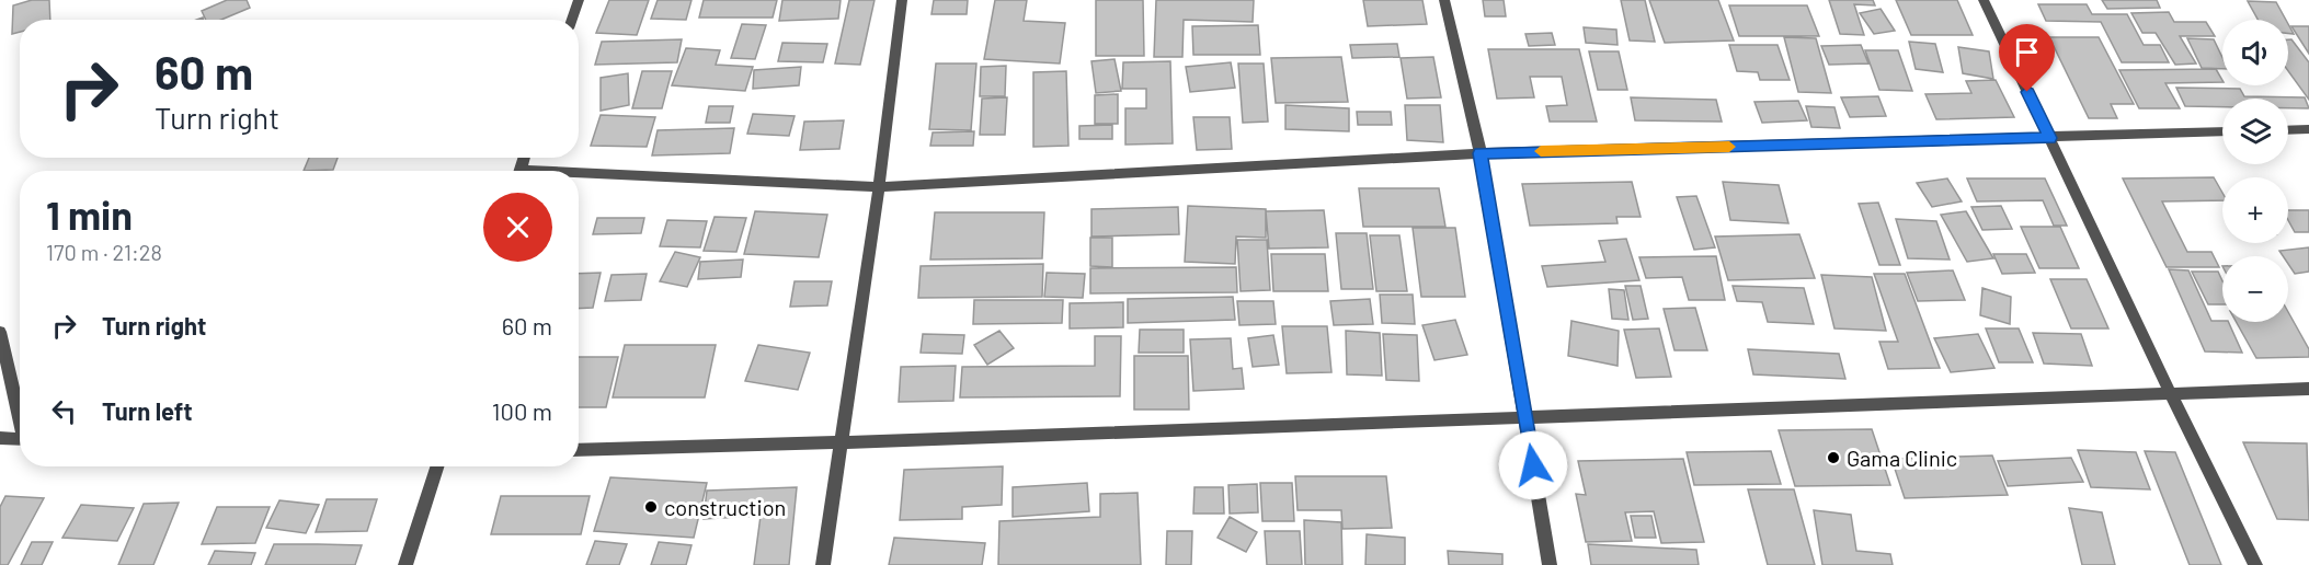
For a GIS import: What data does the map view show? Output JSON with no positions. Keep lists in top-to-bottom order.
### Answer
{
  "places": ["Gama Clinic", "construction"],
  "page": {
    "map_buttons": ["+", "−"],
    "turn": ["60 m", "Turn right"],
    "heading": ["1 min", "170 m · 21:28"],
    "list": [
      {
        "name": "Turn right",
        "value": "60 m"
      },
      {
        "name": "Turn left",
        "value": "100 m"
      }
    ]
  }
}
